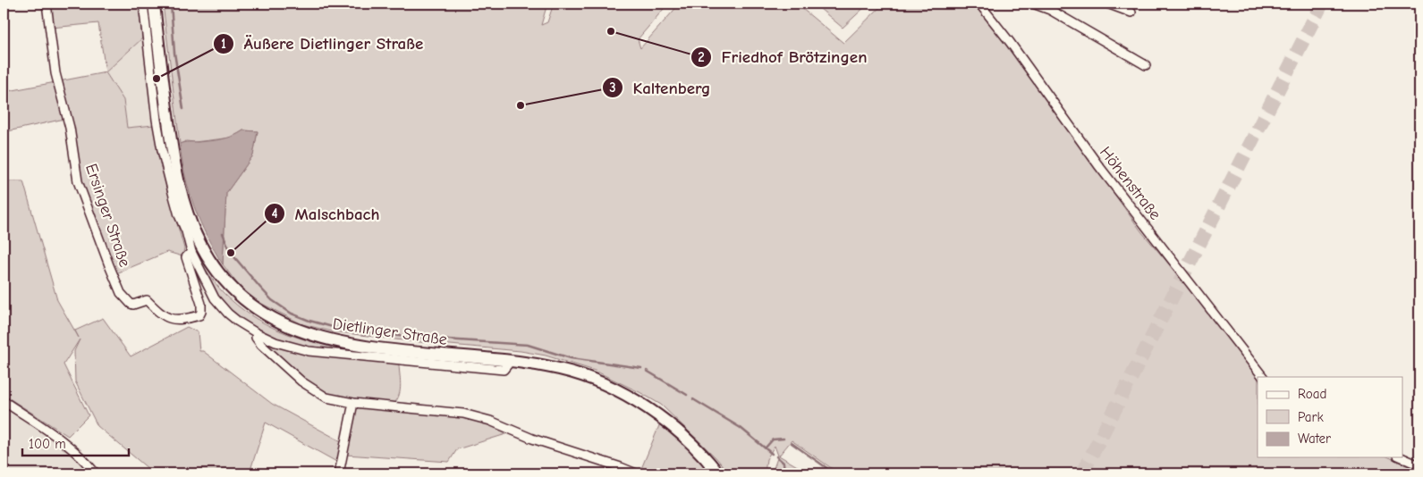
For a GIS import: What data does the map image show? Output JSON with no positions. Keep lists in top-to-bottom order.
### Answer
{
  "streets": {
    "main road": ["Dietlinger Straße"],
    "street": ["Höhenstraße", "Ersinger Straße"]
  },
  "crossings": [
    ["Ersinger Straße", "Dietlinger Straße"]
  ],
  "places": [
    "Friedhof Brötzingen",
    "Äußere Dietlinger Straße",
    "Kaltenberg",
    "Malschbach"
  ],
  "legend": ["Road", "Park", "Water"],
  "scale_bar": "100 m"
}
